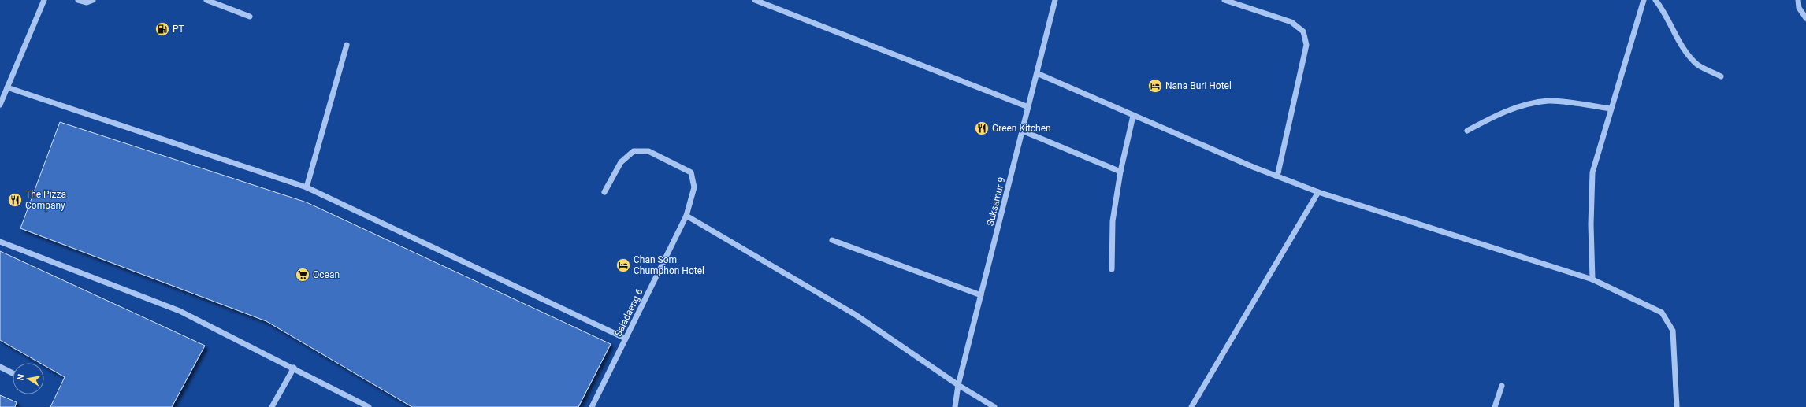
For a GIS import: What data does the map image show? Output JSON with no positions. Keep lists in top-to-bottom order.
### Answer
{
  "streets": {
    "street": ["Suksamur 9", "Saladaeng 6"]
  },
  "places": {
    "fuel station": ["PT"],
    "hotel": ["Nana Buri Hotel", "Chan Som Chumphon Hotel"],
    "restaurant": ["Green Kitchen", "The Pizza Company"],
    "supermarket": ["Ocean"]
  },
  "north": "left"
}
